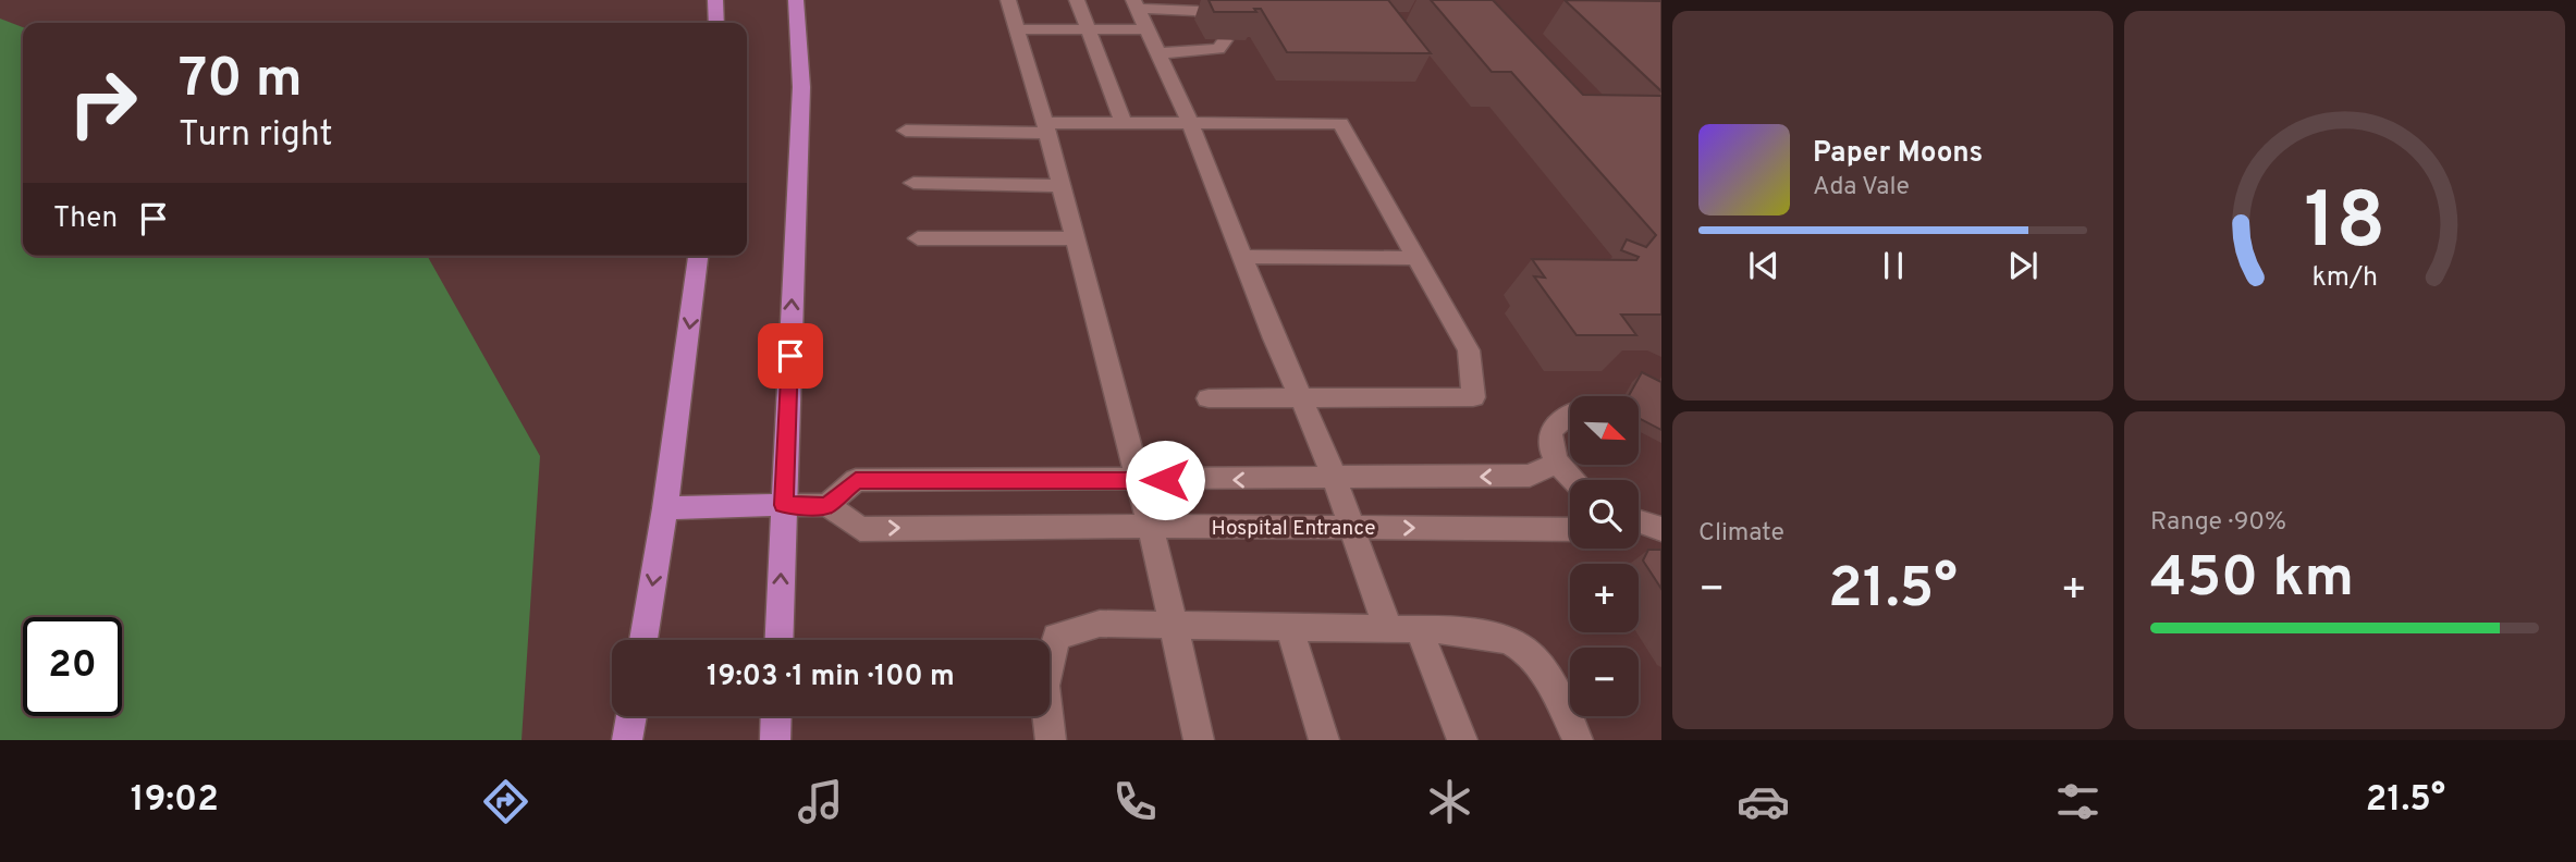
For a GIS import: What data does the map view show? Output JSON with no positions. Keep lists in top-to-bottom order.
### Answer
{
  "streets": {
    "lane": ["Hospital Entrance"]
  },
  "north": "bottom right",
  "page": {
    "turn": ["70 m", "Turn right"],
    "song": ["Paper Moons", "Ada Vale"],
    "then": "Then",
    "map_buttons": ["+", "−"],
    "tile": [
      "Climate",
      ["Range · 90%", "450 km"]
    ],
    "heat": ["−", "21.5°", "+"],
    "limit": "20",
    "trip": "19:03 · 1 min · 100 m",
    "tabs": ["19:02", "21.5°"],
    "gauge": ["18", "km/h"]
  }
}
